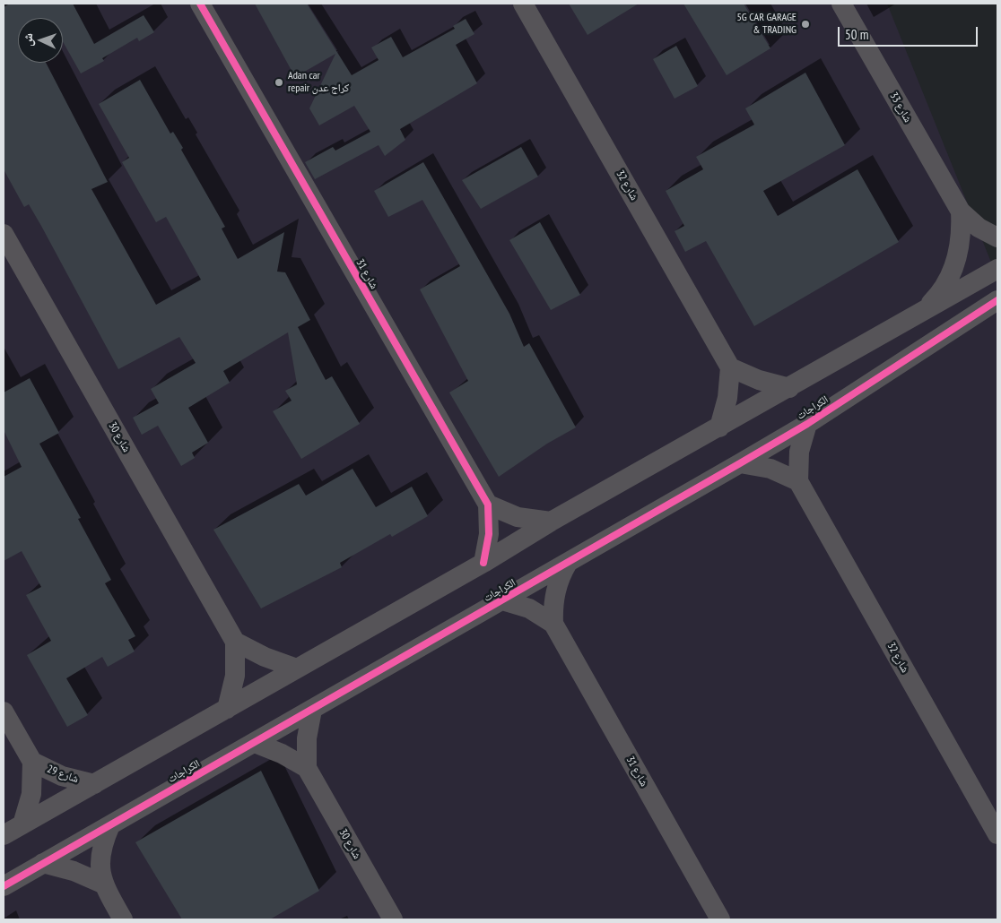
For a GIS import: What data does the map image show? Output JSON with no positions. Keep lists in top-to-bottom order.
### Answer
{
  "streets": {
    "street": [
      "شارع 33",
      "شارع 32",
      "شارع 31",
      "الكراجات",
      "شارع 30",
      "شارع 29"
    ]
  },
  "crossings": [
    ["شارع 31", "الكراجات"],
    ["الكراجات", "شارع 30"]
  ],
  "places": ["5G CAR GARAGE & TRADING", "Adan car repair كراج عدن"],
  "scale_bar": "50 m",
  "north": "left"
}
